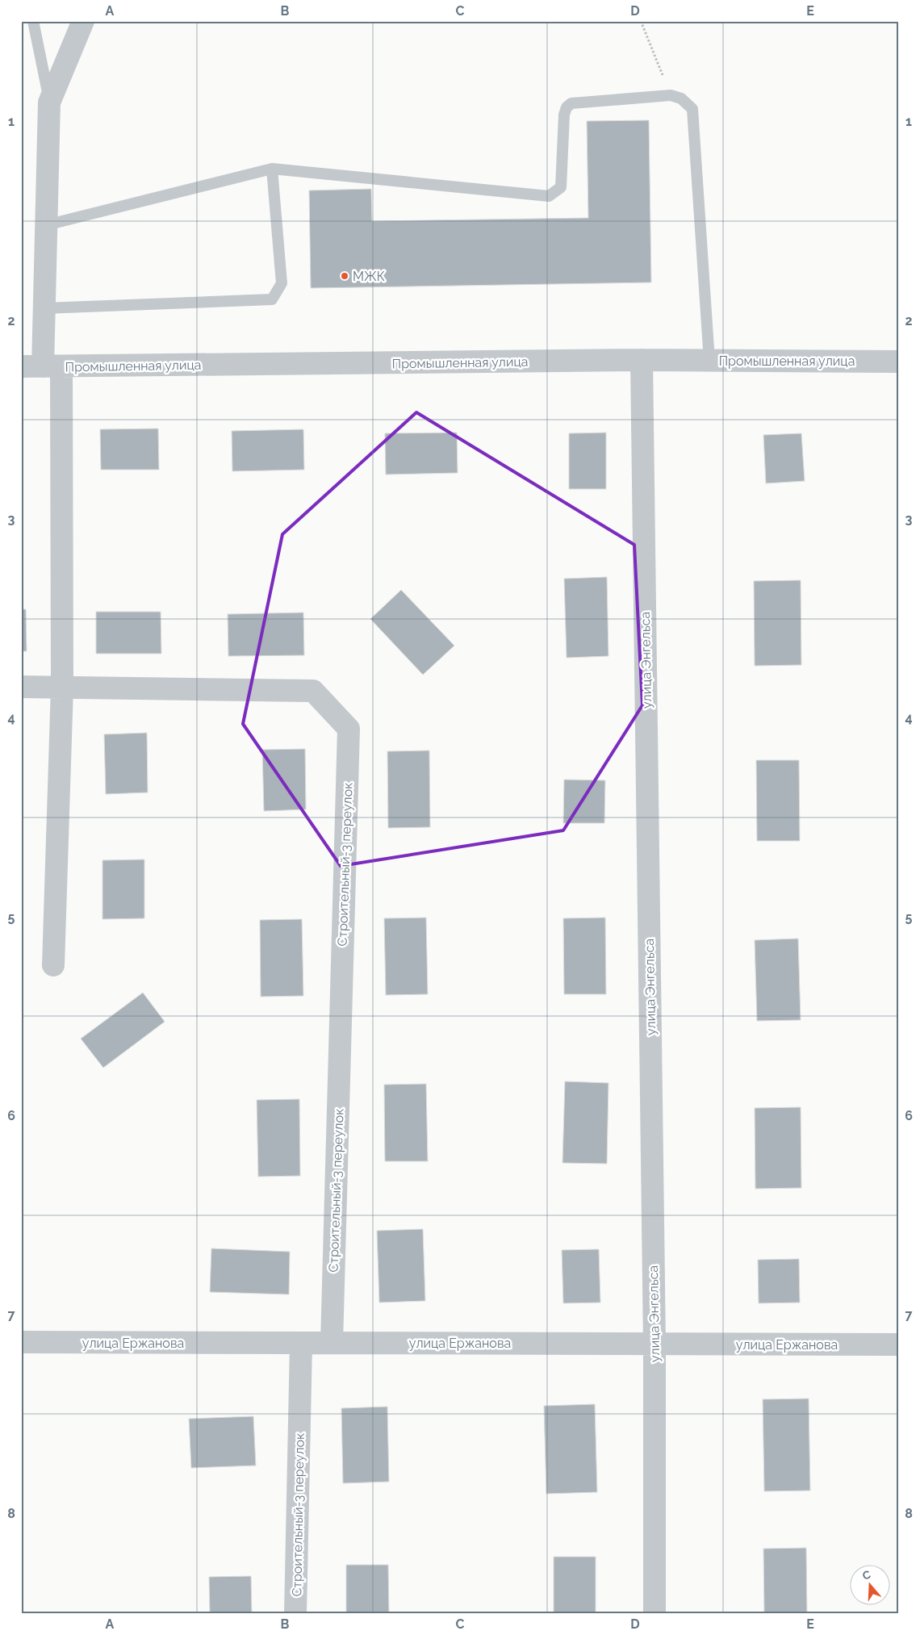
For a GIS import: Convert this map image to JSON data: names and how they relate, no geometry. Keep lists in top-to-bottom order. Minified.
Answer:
{"streets":{"street":["Промышленная улица","улица Энгельса","Строительный-3 переулок","улица Ержанова"]},"crossings":[["Промышленная улица","улица Энгельса"],["улица Энгельса","улица Ержанова"],["Строительный-3 переулок","улица Ержанова"]],"places":["МЖК"],"north":"top","grid":{"columns":["A","B","C","D","E"],"rows":["1","2","3","4","5","6","7","8"]}}
